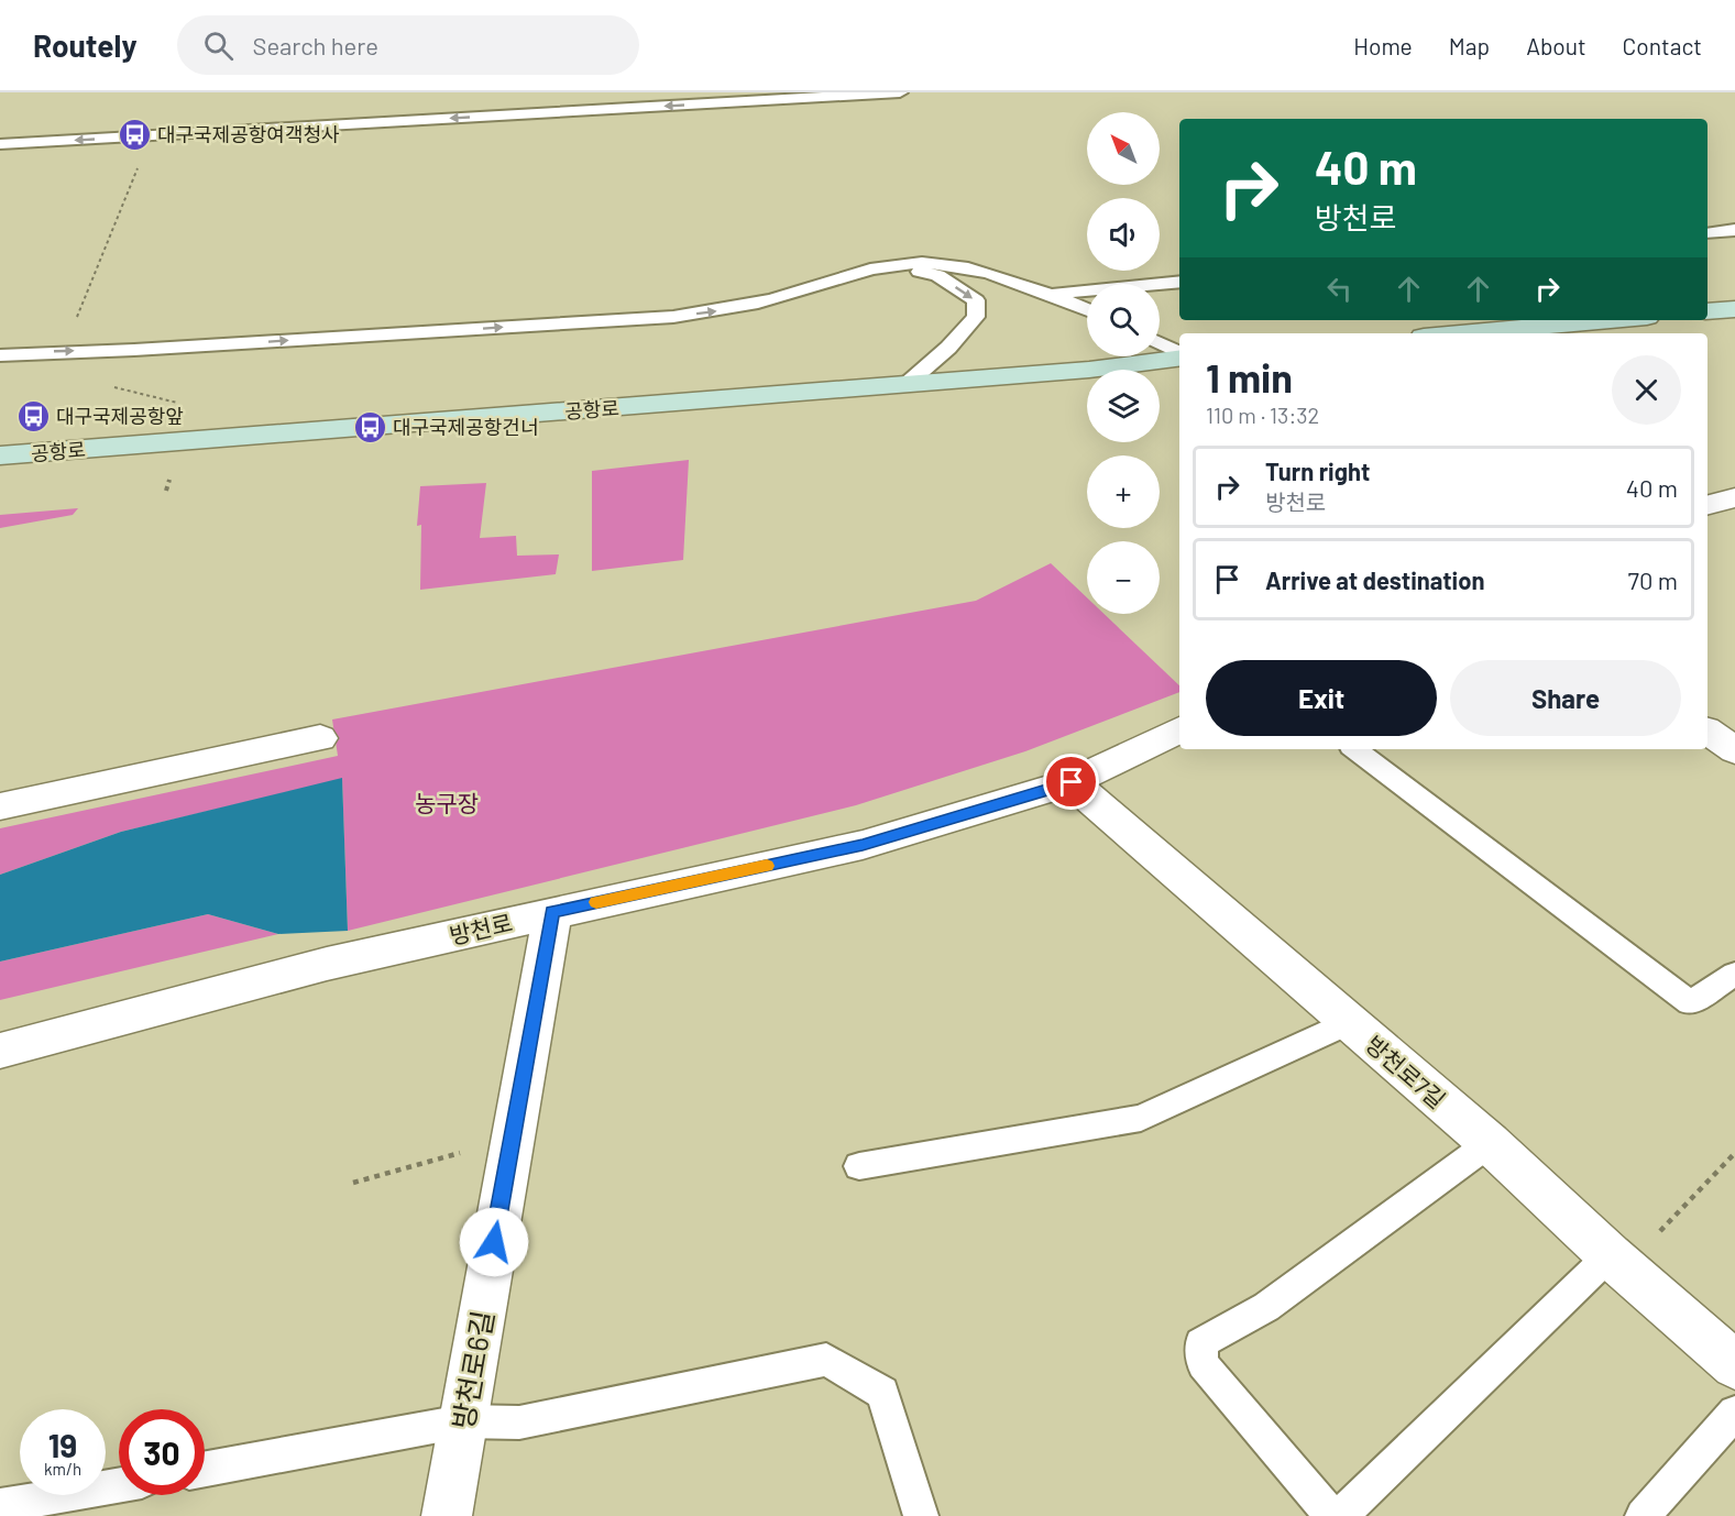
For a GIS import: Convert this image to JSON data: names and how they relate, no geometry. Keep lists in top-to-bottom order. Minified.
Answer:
{"streets":{"main road":["공항로"],"street":["방천로","방천로7길","방천로6길"]},"crossings":[["방천로","방천로7길"],["방천로","방천로6길"]],"parks":["농구장"],"places":{"bus stop":["대구국제공항여객청사","대구국제공항앞","대구국제공항건너"]},"north":"top left","page":{"header":"Routely","search":"Search here","nav":["Home","Map","About","Contact"],"map_buttons":["+","−"],"turn":["40 m","방천로"],"heading":["1 min","110 m · 13:32"],"list":[{"name":"Turn right","note":"방천로","value":"40 m"},{"name":"Arrive at destination","value":"70 m"}],"buttons":["Exit","Share"],"speed":"19 km/h","limit":"30"}}
